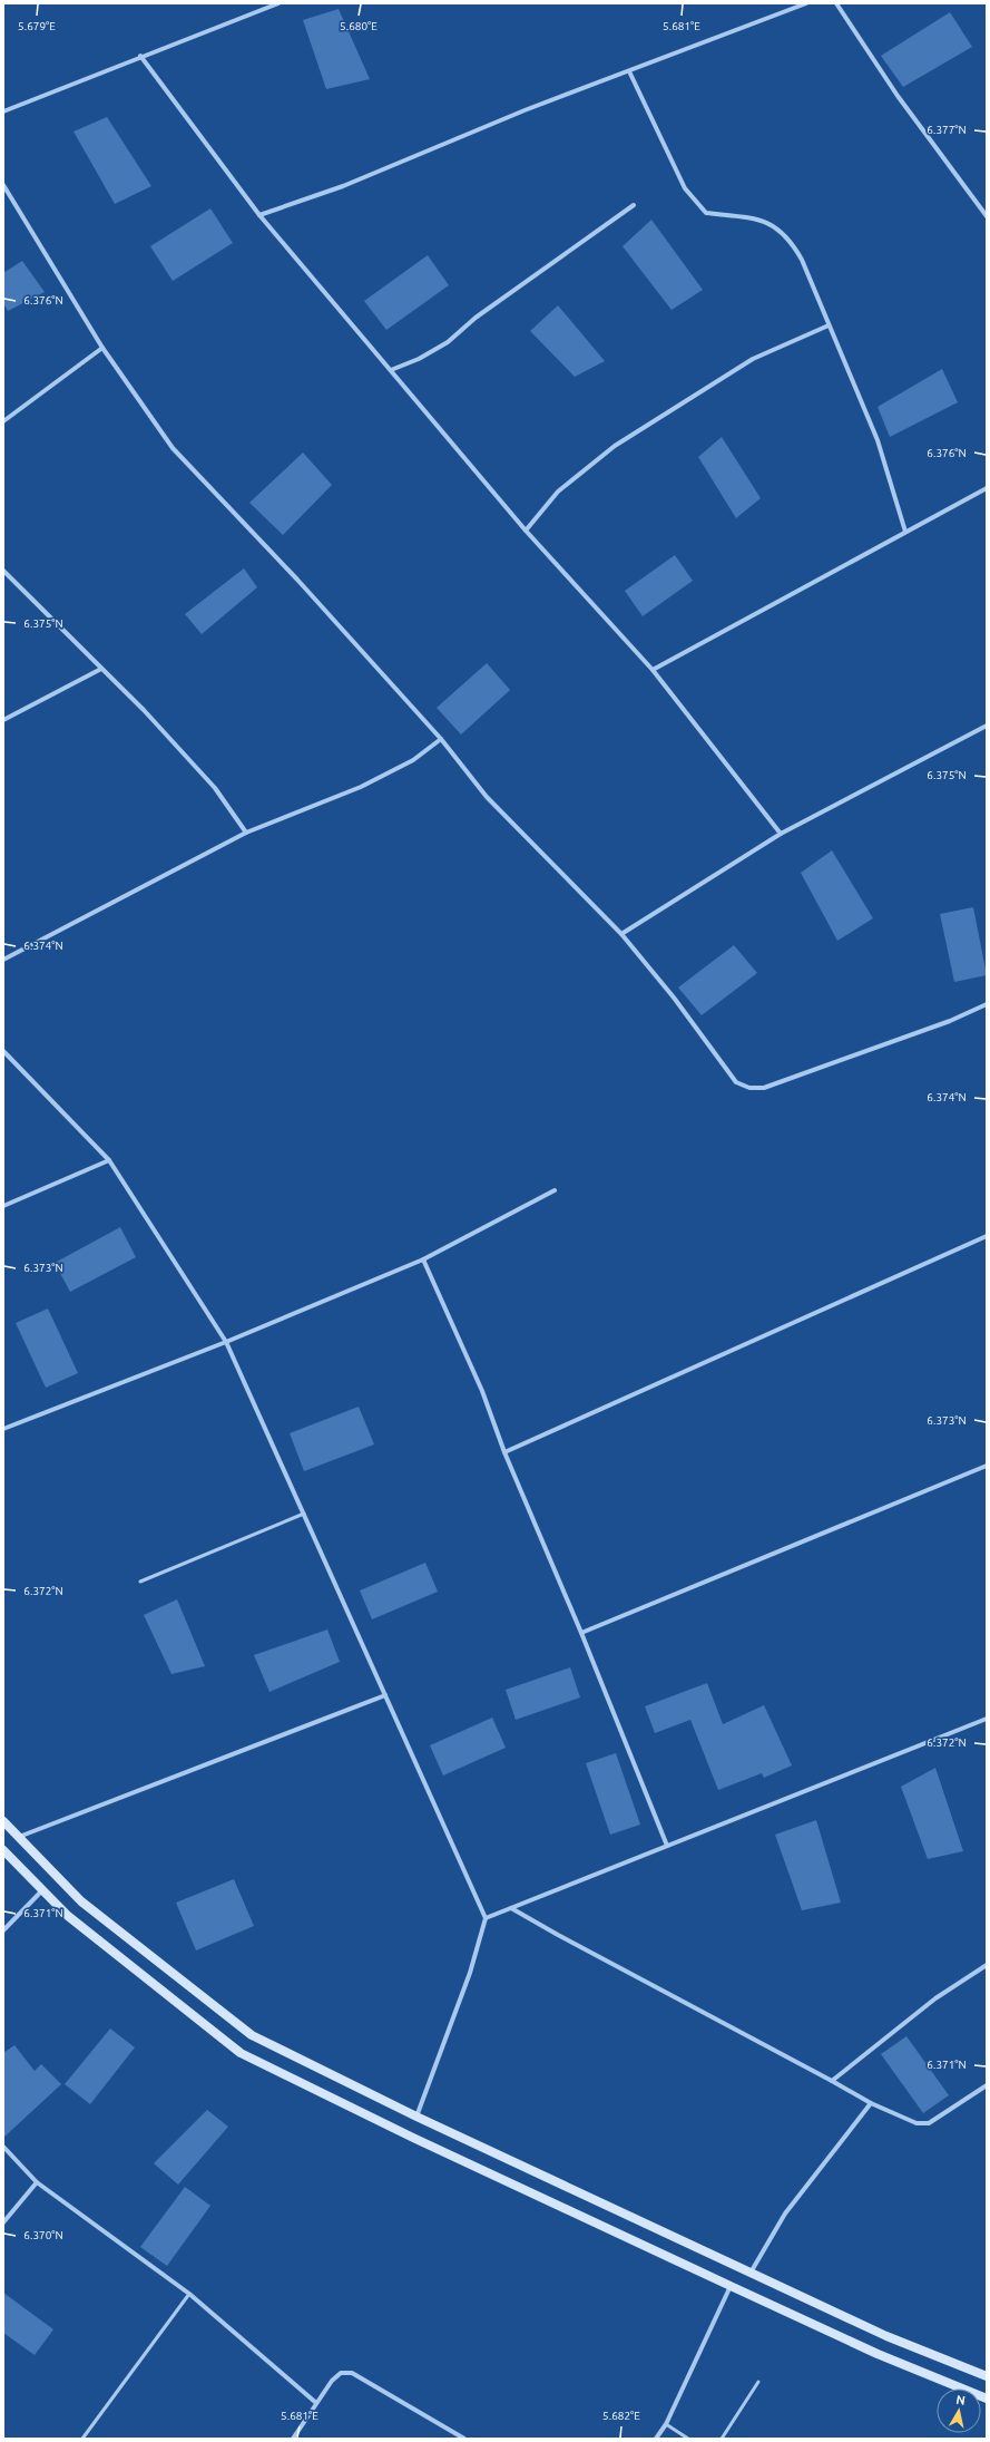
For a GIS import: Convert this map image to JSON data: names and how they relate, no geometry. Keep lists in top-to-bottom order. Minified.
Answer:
{"north":"top","coordinates":["5.680°E","5.679°E","5.681°E","6.377°N","6.376°N","6.375°N","6.374°N","6.373°N","6.372°N","6.371°N","6.370°N","5.682°E"]}
